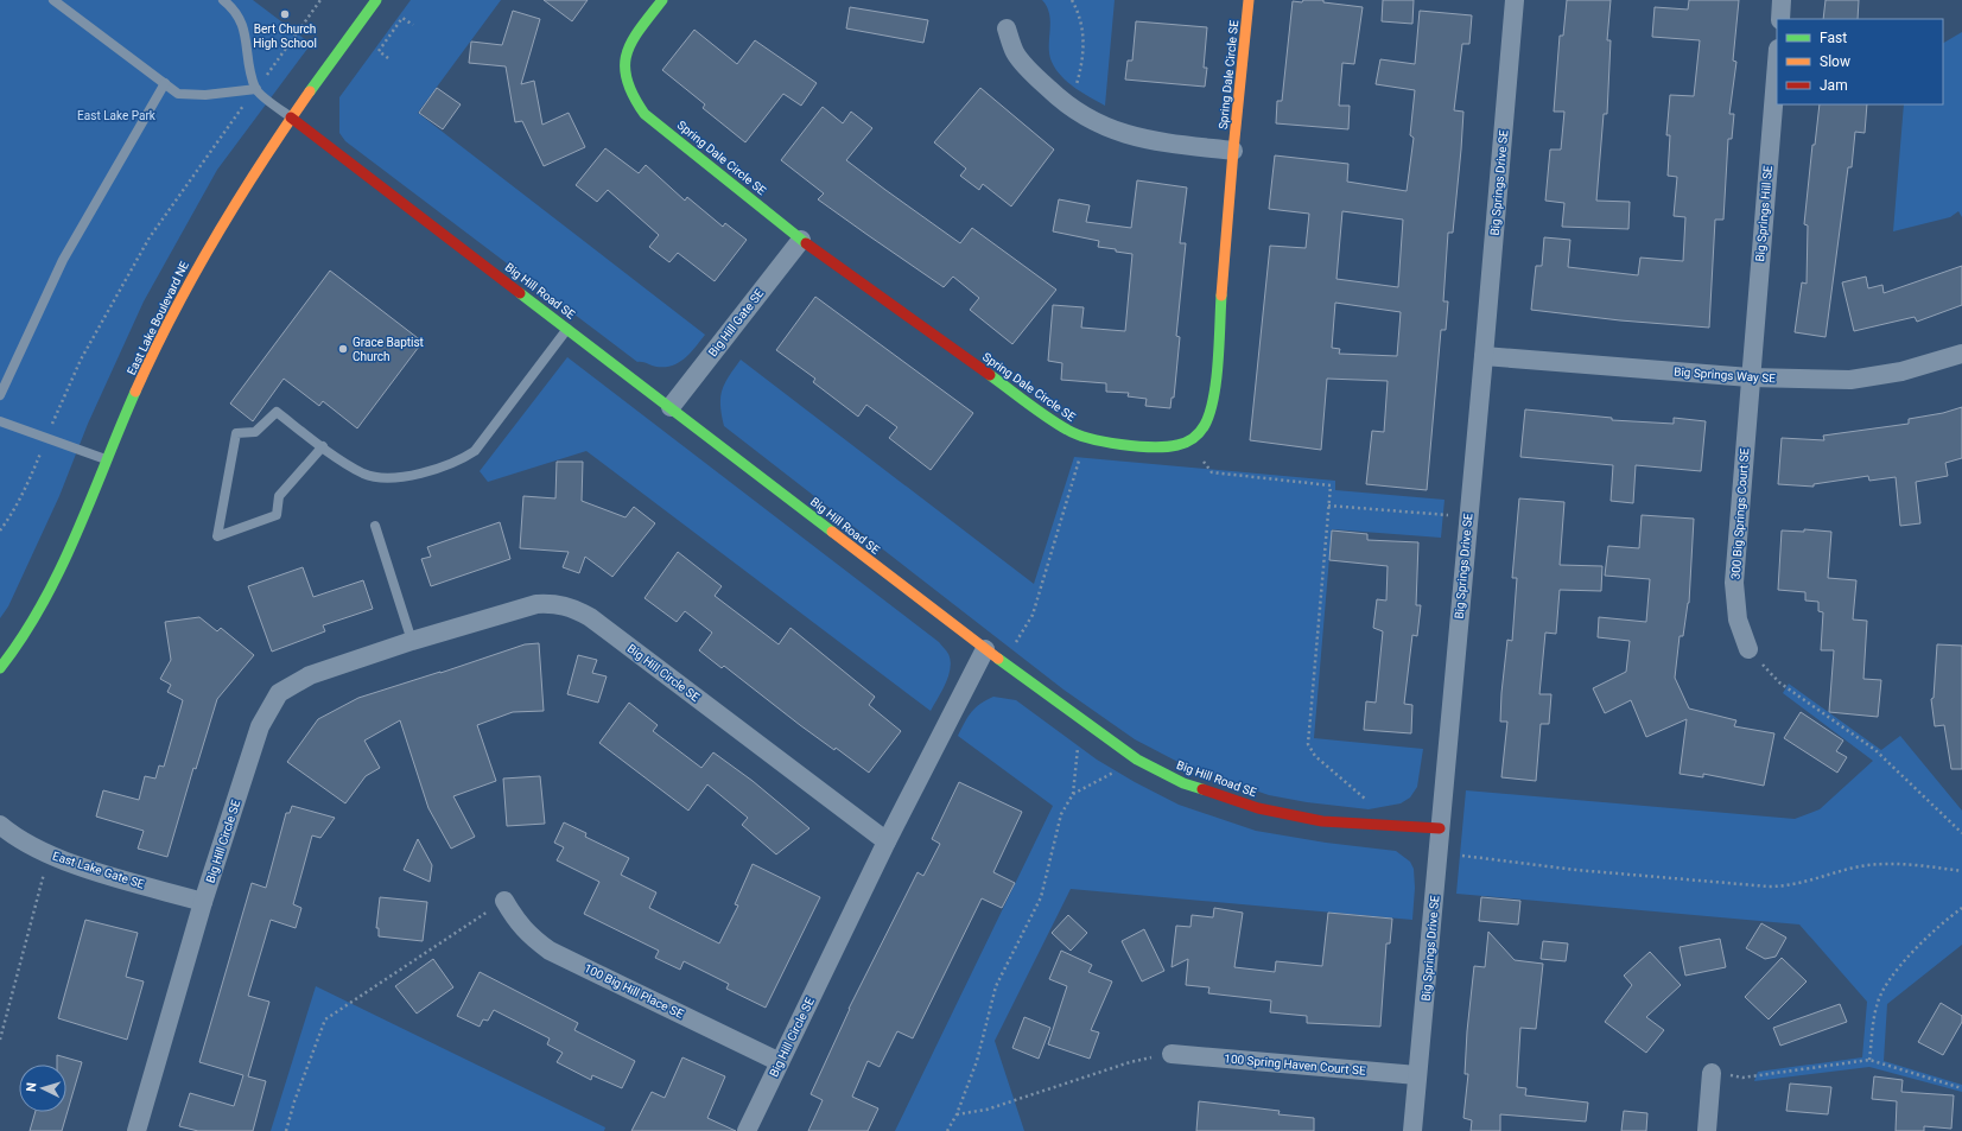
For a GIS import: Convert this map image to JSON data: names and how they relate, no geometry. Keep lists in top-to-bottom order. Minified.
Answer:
{"streets":{"street":["Spring Dale Circle SE","Big Springs Drive SE","Big Springs Hill SE","Big Hill Road SE","East Lake Boulevard NE","Big Hill Gate SE","Big Springs Way SE","300 Big Springs Court SE","Big Hill Circle SE","East Lake Gate SE","100 Big Hill Place SE","100 Spring Haven Court SE"]},"crossings":[["Spring Dale Circle SE","Big Hill Gate SE"],["Big Springs Drive SE","Big Hill Road SE"],["Big Springs Drive SE","Big Springs Way SE"],["Big Springs Drive SE","100 Spring Haven Court SE"],["Big Springs Hill SE","Big Springs Way SE"],["Big Springs Hill SE","300 Big Springs Court SE"],["Big Hill Road SE","East Lake Boulevard NE"],["Big Hill Road SE","Big Hill Gate SE"],["Big Hill Road SE","Big Hill Circle SE"],["Big Springs Way SE","300 Big Springs Court SE"],["Big Hill Circle SE","East Lake Gate SE"],["Big Hill Circle SE","100 Big Hill Place SE"]],"parks":["East Lake Park"],"places":["Bert Church High School","Grace Baptist Church"],"legend":["Fast","Slow","Jam"],"north":"left"}
